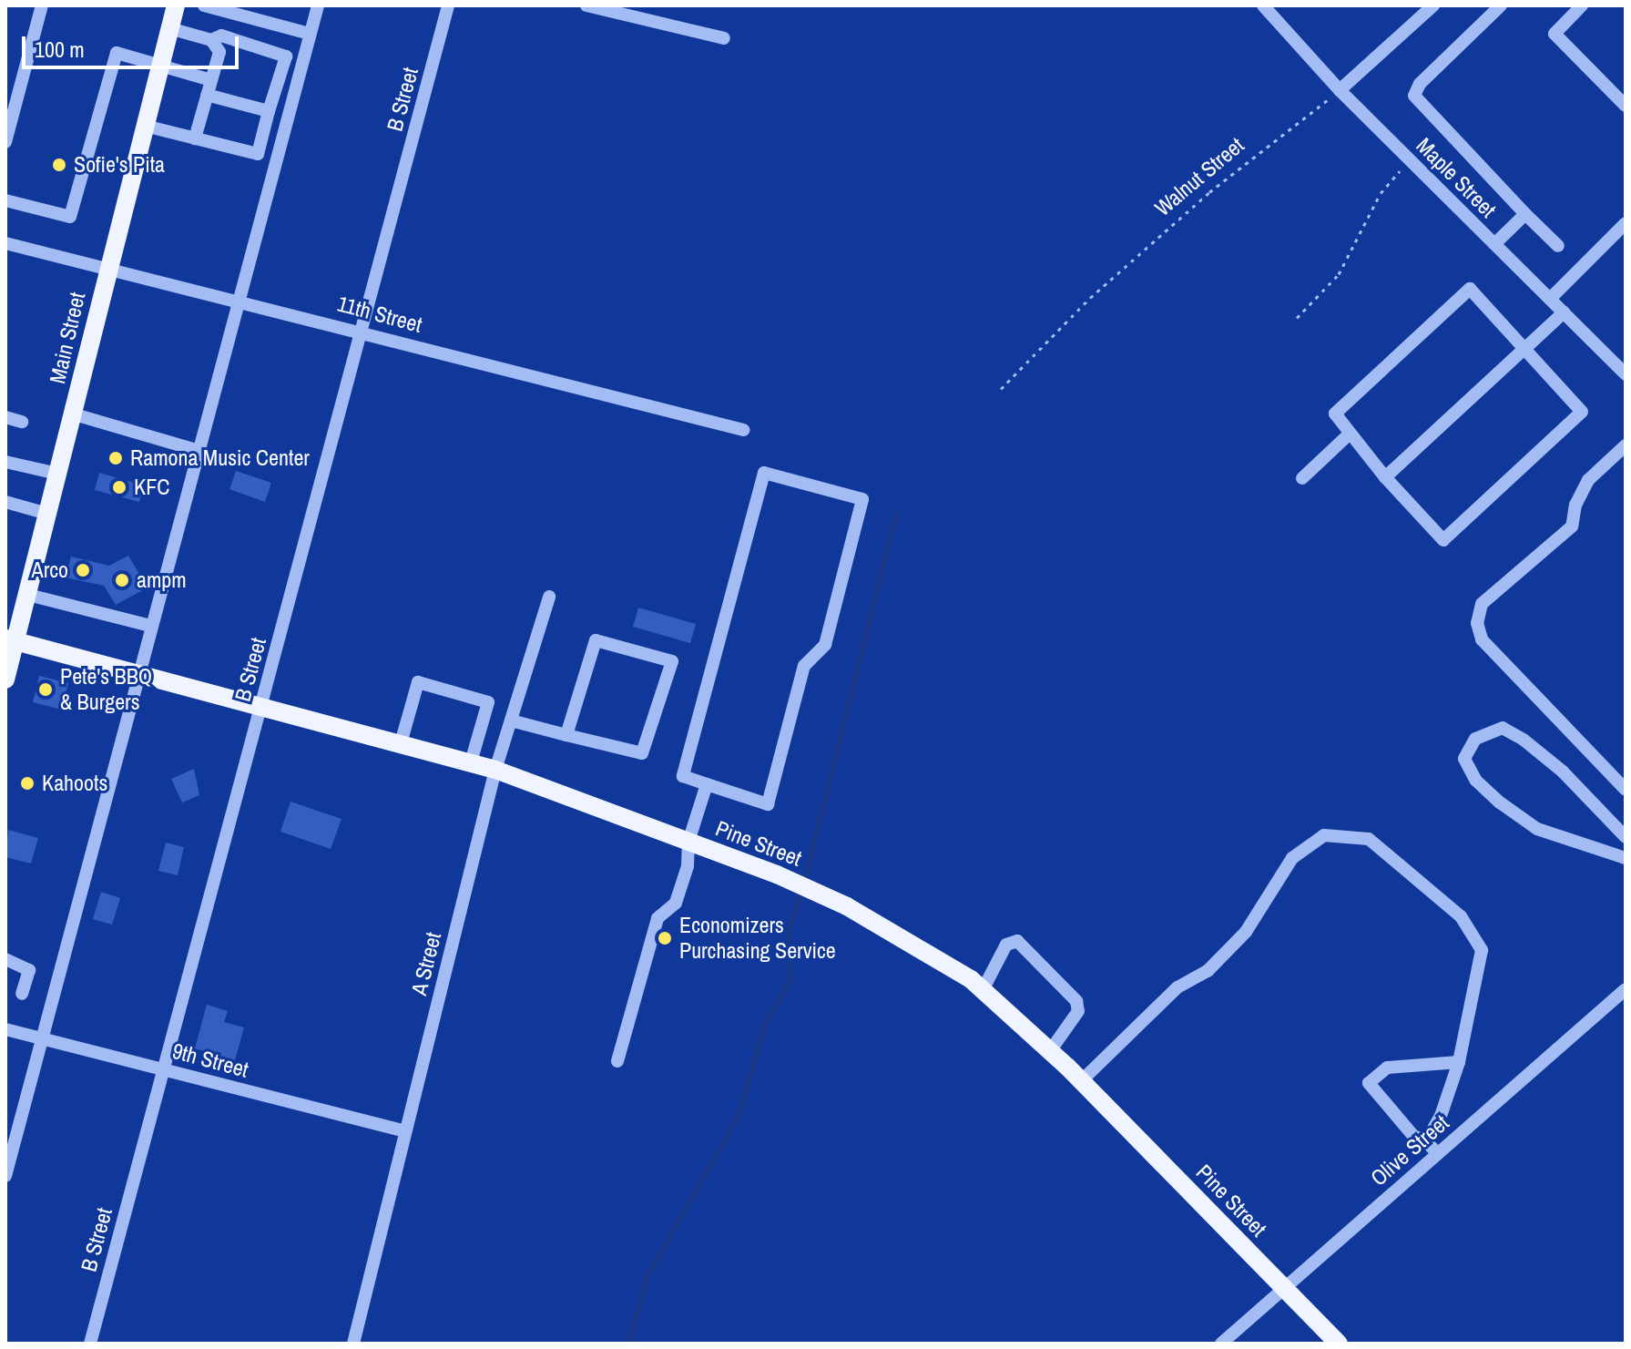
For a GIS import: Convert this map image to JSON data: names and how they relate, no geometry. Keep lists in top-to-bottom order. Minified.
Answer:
{"streets":{"main road":["Main Street","Pine Street"],"street":["B Street","Maple Street","11th Street","A Street","9th Street","Olive Street"],"path":["Walnut Street"]},"crossings":[["B Street","11th Street"],["B Street","Pine Street"],["B Street","9th Street"],["Walnut Street","Maple Street"],["11th Street","Main Street"],["Main Street","Pine Street"],["Pine Street","A Street"],["Pine Street","Olive Street"],["A Street","9th Street"]],"places":["Sofie's Pita","Ramona Music Center","KFC","Arco","ampm","Pete's BBQ & Burgers","Kahoots","Economizers Purchasing Service"],"scale_bar":"100 m"}
